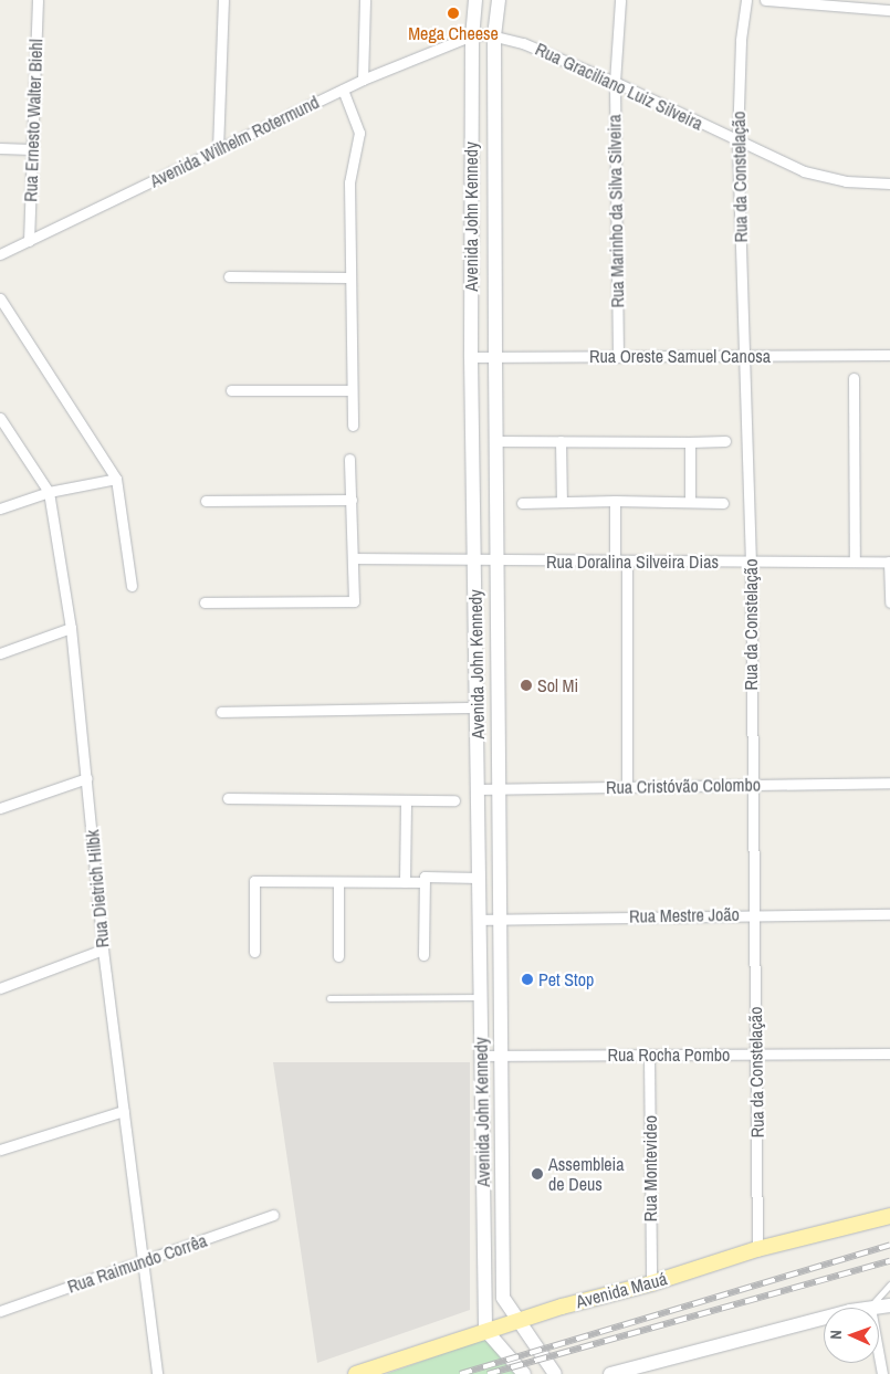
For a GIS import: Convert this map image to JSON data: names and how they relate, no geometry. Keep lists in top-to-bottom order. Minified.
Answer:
{"streets":{"main road":["Avenida John Kennedy","Avenida Mauá"],"street":["Rua Graciliano Luiz Silveira","Rua Ernesto Walter Biehl","Avenida Wilhelm Rotermund","Rua da Constelação","Rua Marinho da Silva Silveira","Rua Oreste Samuel Canosa","Rua Doralina Silveira Dias","Rua Cristóvão Colombo","Rua Dietrich Hilbk","Rua Mestre João","Rua Rocha Pombo","Rua Montevideo","Rua Raimundo Corrêa"]},"crossings":[["Rua Graciliano Luiz Silveira","Avenida Wilhelm Rotermund"],["Rua Graciliano Luiz Silveira","Rua da Constelação"],["Rua Graciliano Luiz Silveira","Rua Marinho da Silva Silveira"],["Rua Graciliano Luiz Silveira","Avenida John Kennedy"],["Rua Ernesto Walter Biehl","Avenida Wilhelm Rotermund"],["Avenida Wilhelm Rotermund","Avenida John Kennedy"],["Rua da Constelação","Rua Oreste Samuel Canosa"],["Rua da Constelação","Rua Doralina Silveira Dias"],["Rua da Constelação","Rua Cristóvão Colombo"],["Rua da Constelação","Rua Mestre João"],["Rua da Constelação","Rua Rocha Pombo"],["Rua da Constelação","Avenida Mauá"],["Rua Marinho da Silva Silveira","Rua Oreste Samuel Canosa"],["Avenida John Kennedy","Rua Oreste Samuel Canosa"],["Avenida John Kennedy","Rua Doralina Silveira Dias"],["Avenida John Kennedy","Rua Cristóvão Colombo"],["Avenida John Kennedy","Rua Mestre João"],["Avenida John Kennedy","Rua Rocha Pombo"],["Avenida John Kennedy","Avenida Mauá"],["Rua Dietrich Hilbk","Rua Raimundo Corrêa"],["Rua Rocha Pombo","Rua Montevideo"],["Rua Montevideo","Avenida Mauá"]],"places":["Mega Cheese","Sol Mi","Pet Stop","Assembleia de Deus"],"north":"left"}
